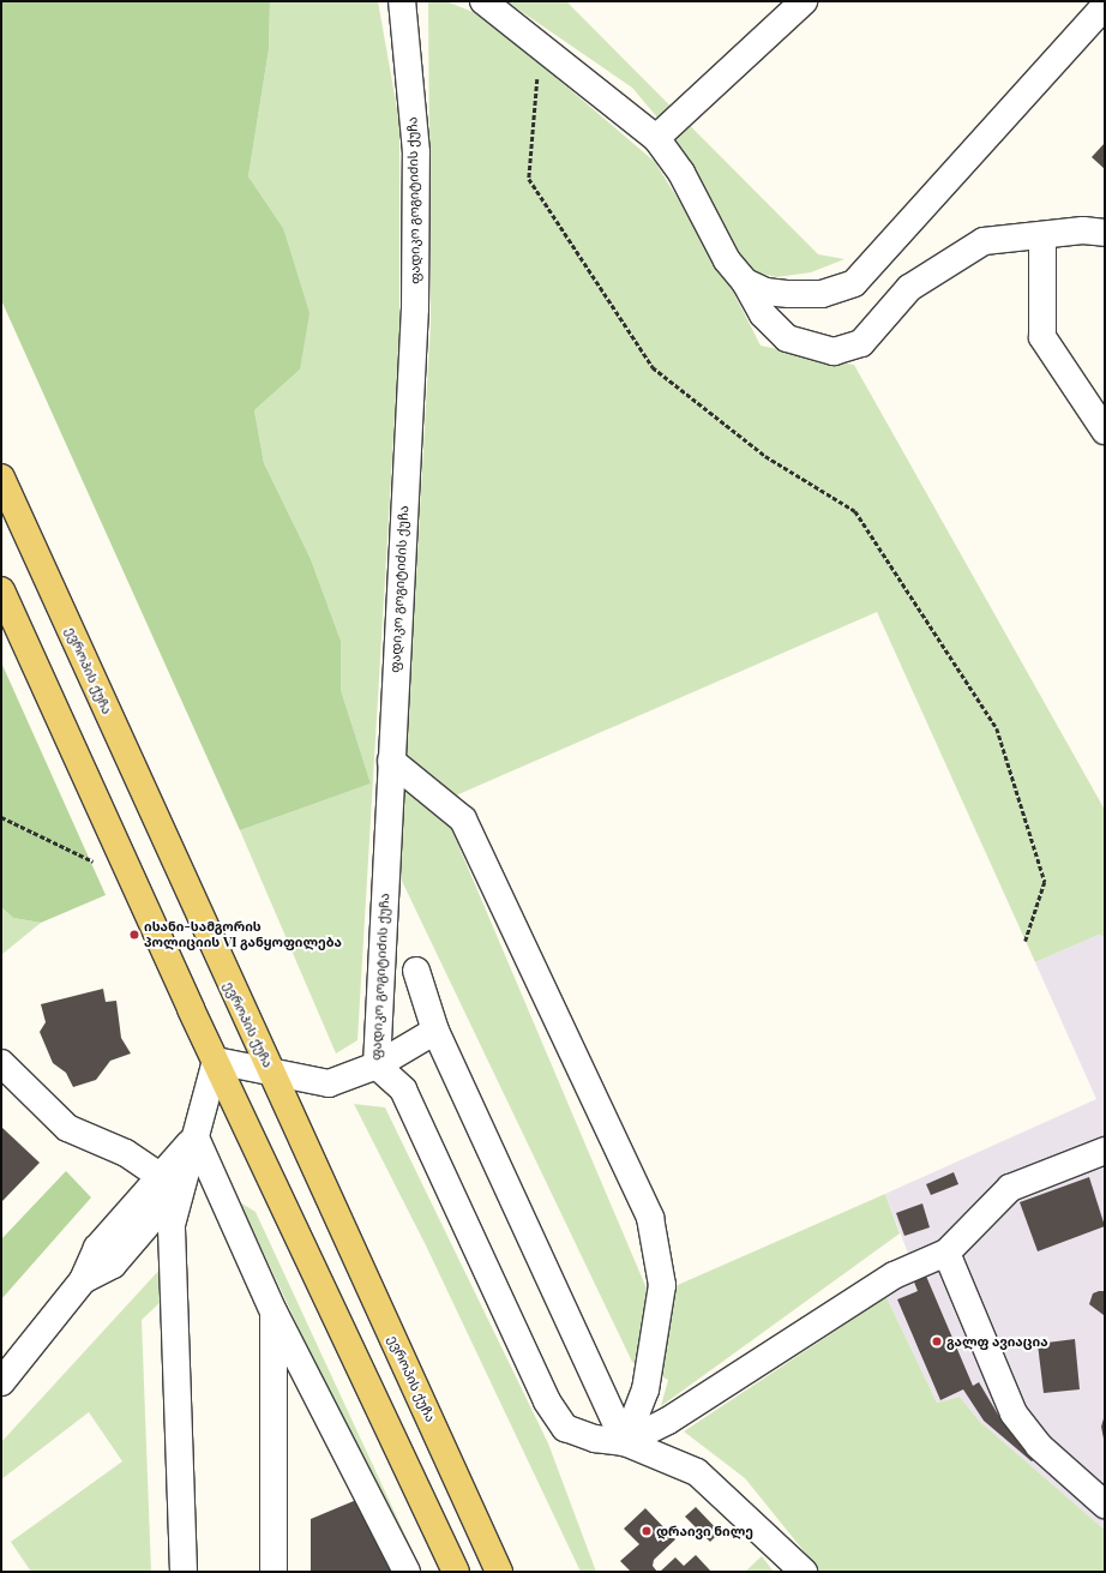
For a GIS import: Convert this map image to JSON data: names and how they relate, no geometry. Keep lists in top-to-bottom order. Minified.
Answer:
{"streets":{"main road":["ევროპის ქუჩა"],"street":["ფადიკო გოგიტიძის ქუჩა"]},"crossings":[["ფადიკო გოგიტიძის ქუჩა","ევროპის ქუჩა"]],"places":["ისანი-სამგორის პოლიციის VI განყოფილება","გალფ ავიაცია","დრაივი ნილე"]}
